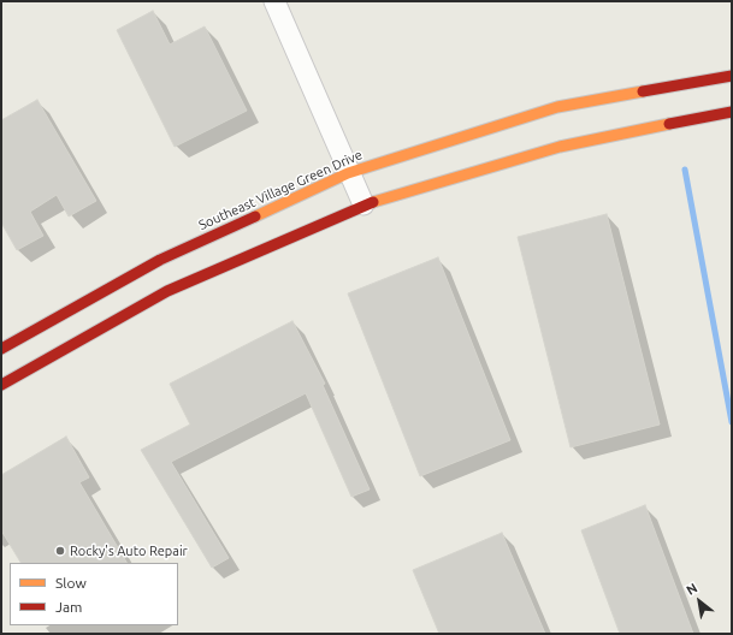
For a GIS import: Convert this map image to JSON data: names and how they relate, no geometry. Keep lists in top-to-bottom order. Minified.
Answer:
{"streets":{"street":["Southeast Village Green Drive"]},"places":["Rocky's Auto Repair"],"legend":["Slow","Jam"],"north":"top left"}
